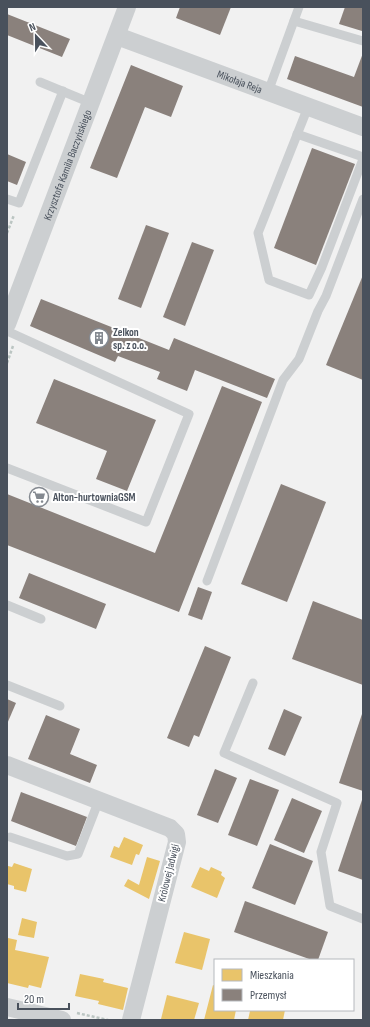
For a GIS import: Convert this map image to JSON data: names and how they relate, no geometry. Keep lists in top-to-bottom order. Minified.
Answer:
{"streets":{"street":["Mikołaja Reja","Krzysztofa Kamila Baczyńskiego","Królowej Jadwigi"]},"crossings":[["Mikołaja Reja","Krzysztofa Kamila Baczyńskiego"]],"places":{"building":["Zelkon sp. z o.o."],"supermarket":["Alton-hurtowniaGSM"]},"legend":["Mieszkania","Przemysł"],"scale_bar":"20 m","north":"top"}
